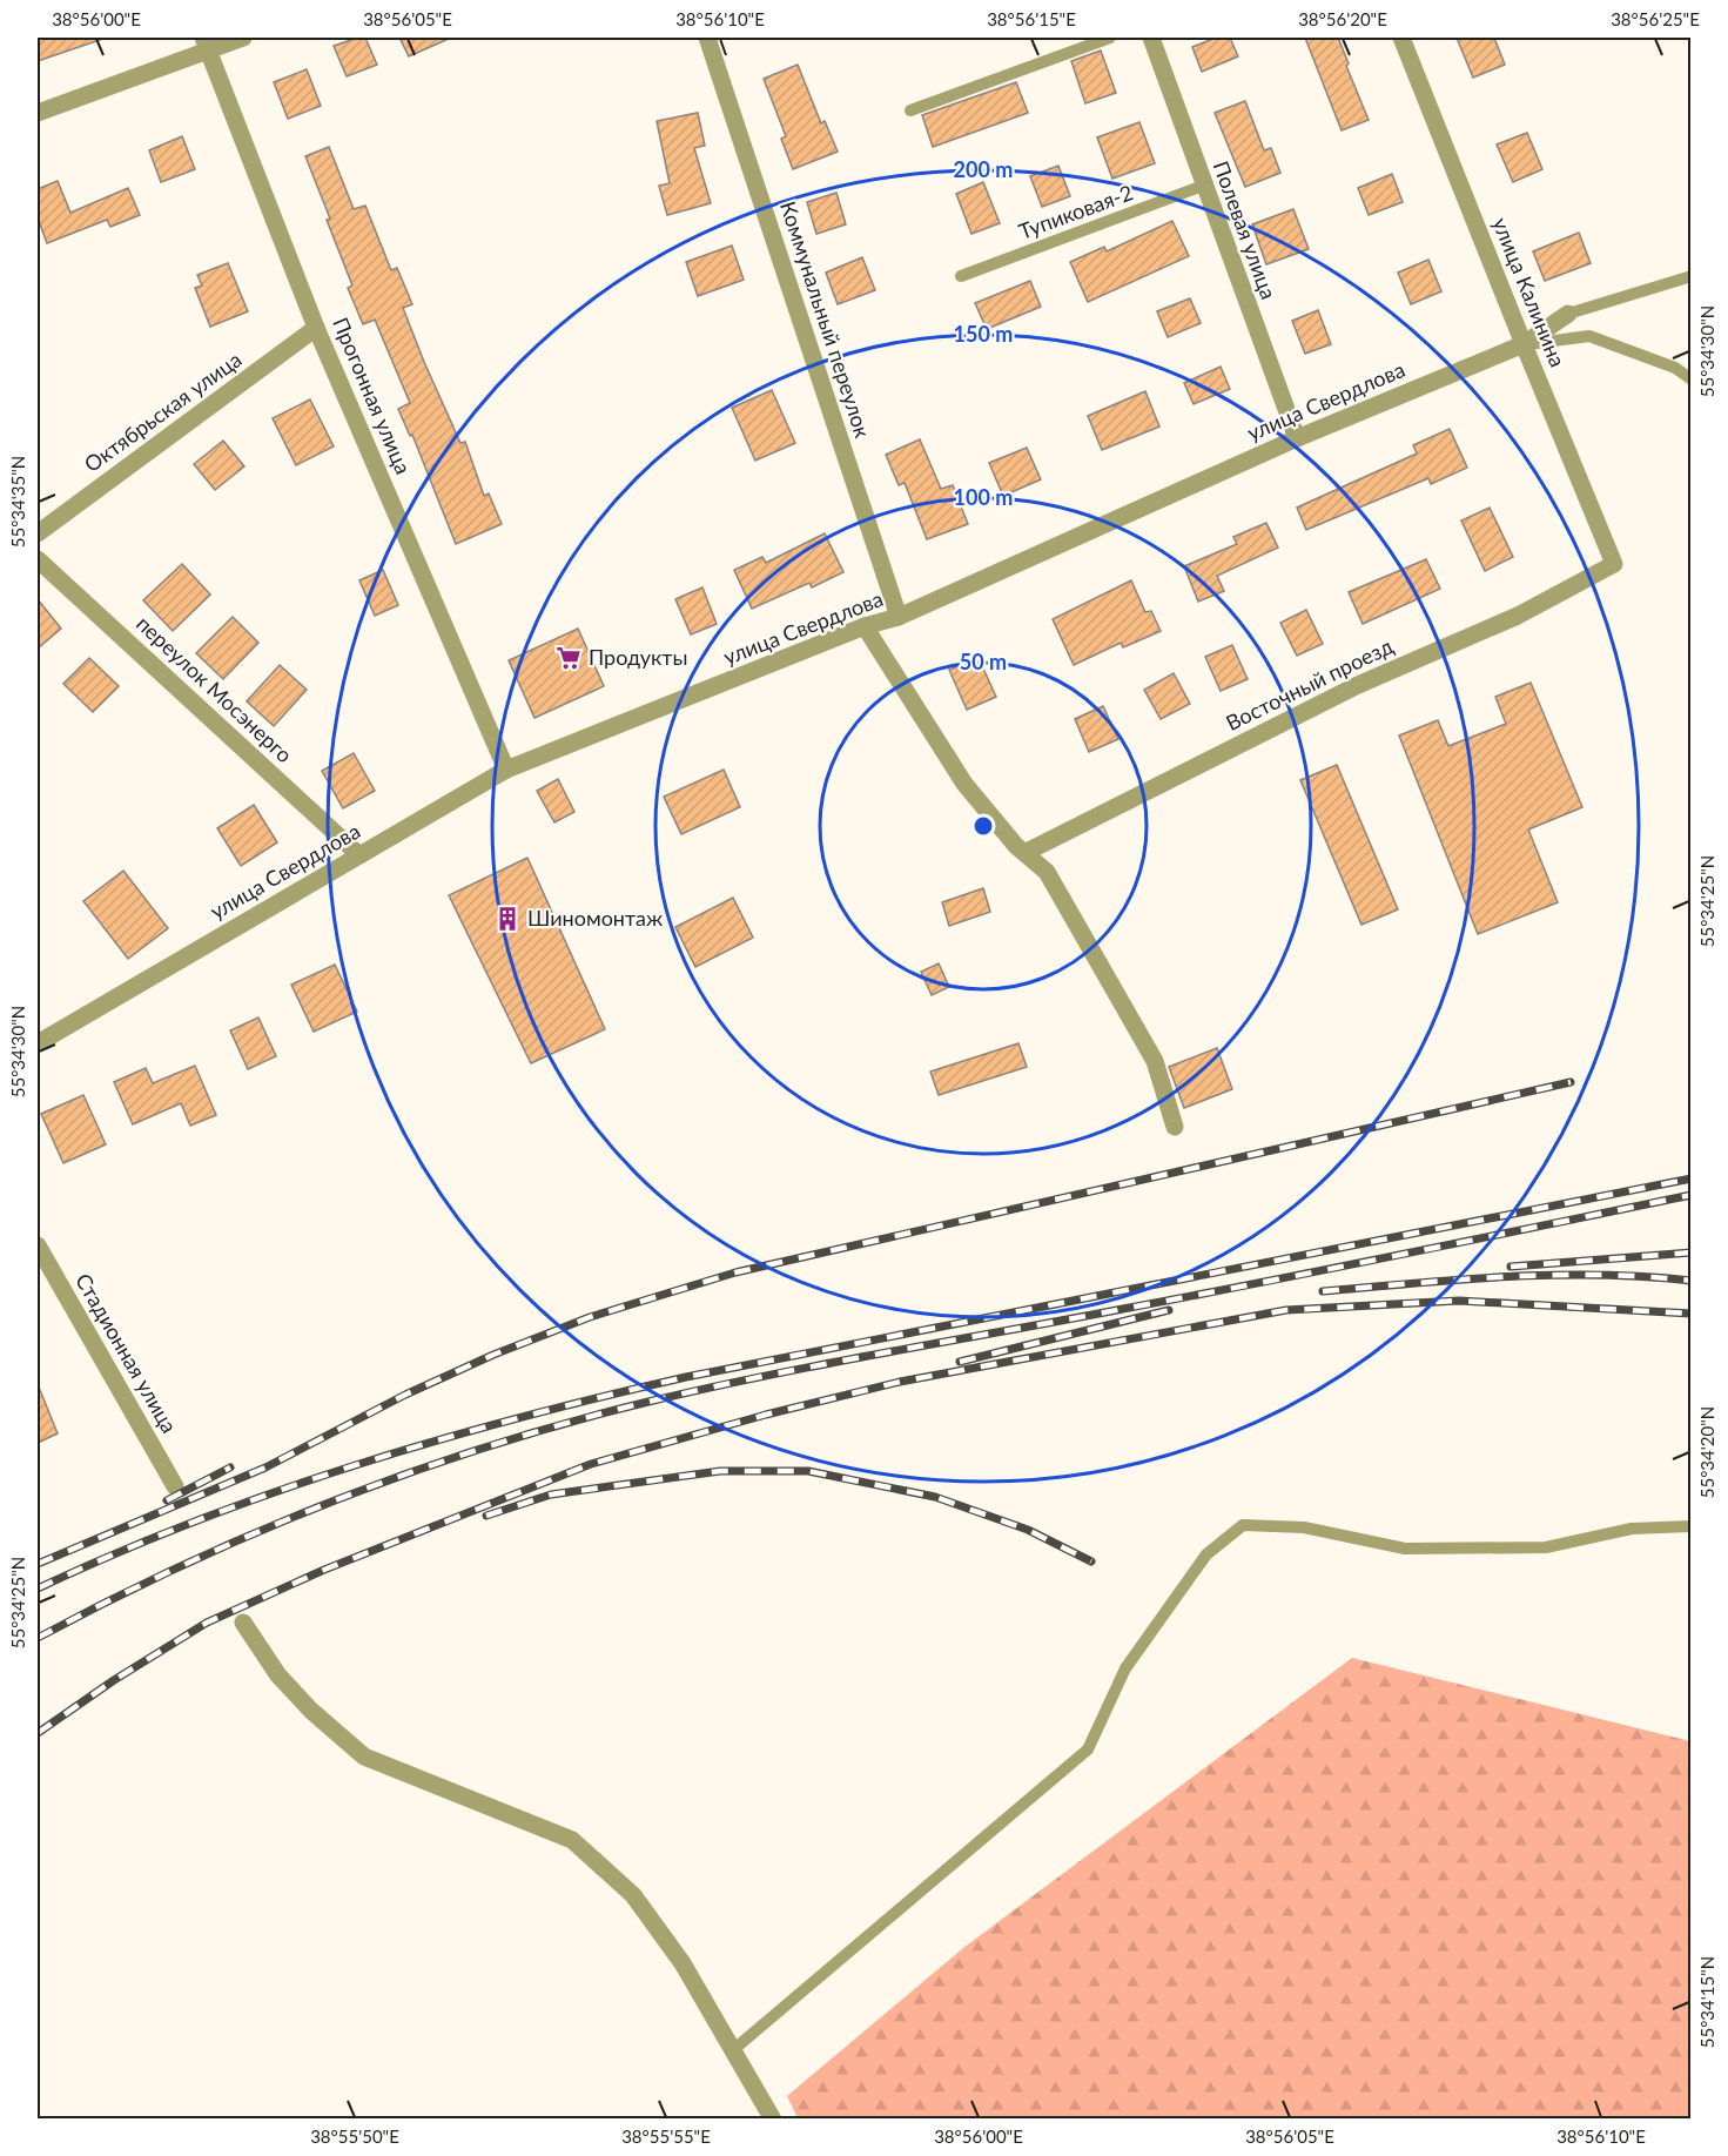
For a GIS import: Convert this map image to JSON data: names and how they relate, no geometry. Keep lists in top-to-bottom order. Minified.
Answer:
{"streets":{"street":["Полевая улица","улица Калинина","Коммунальный переулок","Прогонная улица","улица Свердлова","Октябрьская улица","Восточный проезд","переулок Мосэнерго","Стадионная улица"],"lane":["Тупиковая-2"]},"crossings":[["Тупиковая-2","Полевая улица"],["Полевая улица","улица Свердлова"],["улица Калинина","улица Свердлова"],["улица Калинина","Восточный проезд"],["Коммунальный переулок","улица Свердлова"],["Прогонная улица","улица Свердлова"],["Прогонная улица","Октябрьская улица"],["улица Свердлова","переулок Мосэнерго"]],"places":{"supermarket":["Продукты"],"building":["Шиномонтаж"]},"coordinates":["38°56'00\"E","38°56'05\"E","38°56'10\"E","38°56'15\"E","38°56'20\"E","38°56'25\"E","55°34'30\"N","55°34'35\"N","55°34'25\"N","55°34'20\"N","55°34'15\"N","38°55'50\"E","38°55'55\"E"],"rings":["200 m","150 m","100 m","50 m"]}
